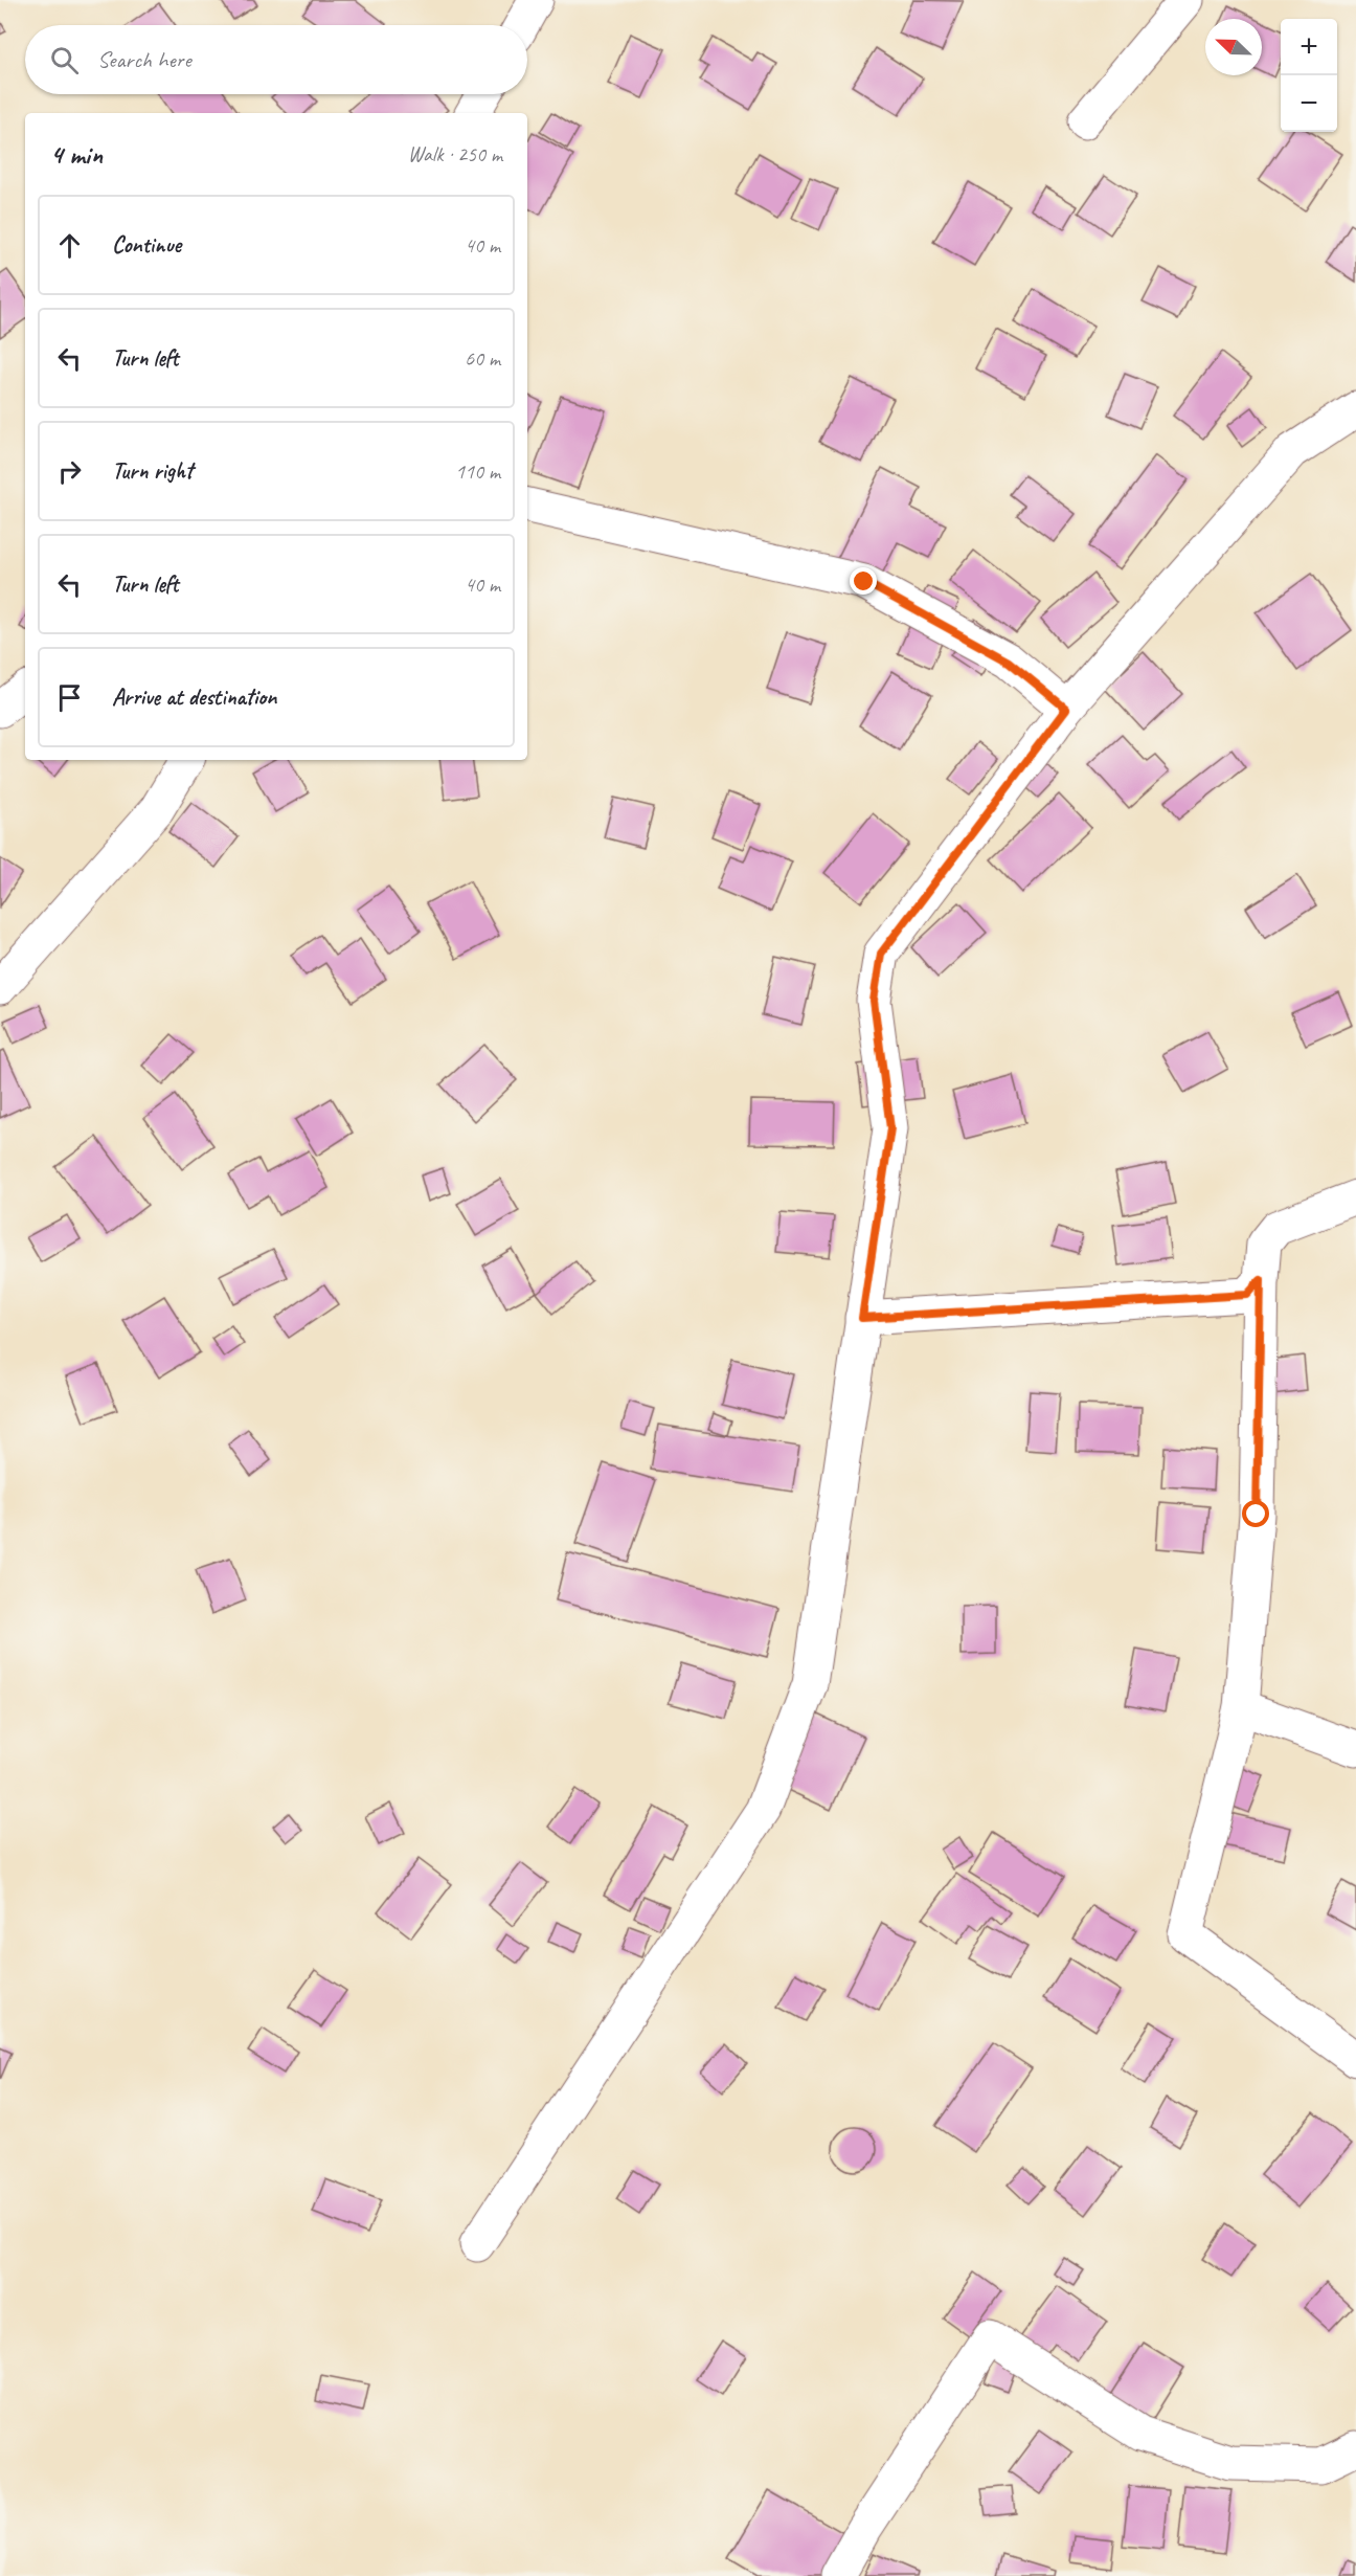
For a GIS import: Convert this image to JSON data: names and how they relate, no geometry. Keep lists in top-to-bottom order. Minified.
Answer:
{"north":"top left","page":{"map_buttons":["+","−"],"search":"Search here","heading":["4 min","Walk · 250 m"],"list":[["Continue","40 m"],["Turn left","60 m"],["Turn right","110 m"],["Turn left","40 m"],"Arrive at destination"]}}
